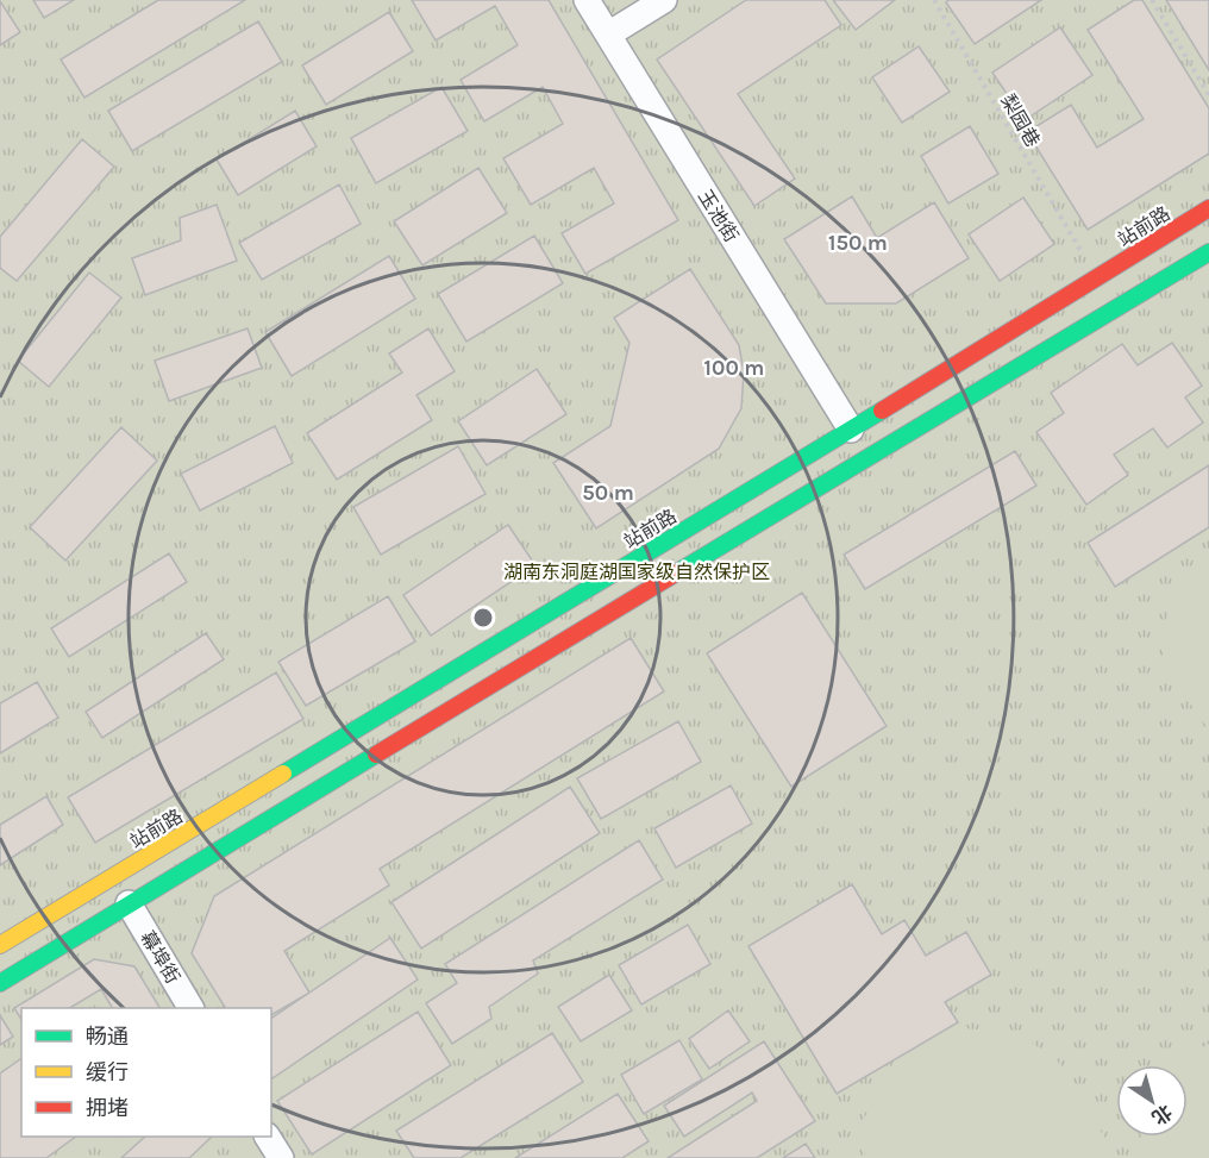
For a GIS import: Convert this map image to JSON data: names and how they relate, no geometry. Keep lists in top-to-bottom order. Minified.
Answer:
{"streets":{"main road":["站前路"],"street":["玉池街","幕埠街"],"path":["梨园巷"]},"crossings":[["玉池街","站前路"]],"parks":["湖南东洞庭湖国家级自然保护区"],"legend":["畅通","缓行","拥堵"],"north":"bottom right","rings":["150 m","100 m","50 m"]}
